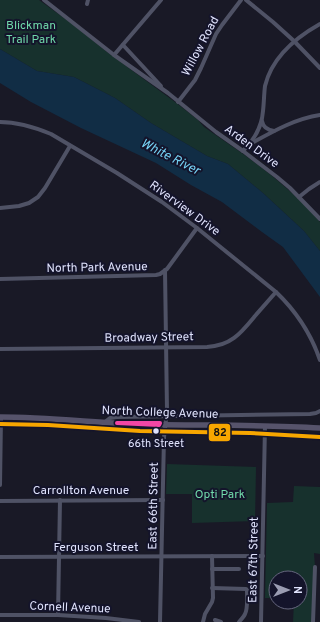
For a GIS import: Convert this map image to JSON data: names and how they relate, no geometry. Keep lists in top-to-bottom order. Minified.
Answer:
{"streets":{"main road":["North College Avenue"],"street":["Willow Road","Arden Drive","Riverview Drive","North Park Avenue","Broadway Street","Carrollton Avenue","East 66th Street","Ferguson Street","East 67th Street","Cornell Avenue"]},"crossings":[["Willow Road","Arden Drive"],["Riverview Drive","North Park Avenue"],["Riverview Drive","Broadway Street"],["North Park Avenue","East 66th Street"],["Broadway Street","East 66th Street"],["North College Avenue","East 66th Street"],["North College Avenue","East 67th Street"],["Carrollton Avenue","East 66th Street"],["East 66th Street","Ferguson Street"],["Ferguson Street","East 67th Street"]],"water":["White River"],"parks":["Blickman Trail Park","Opti Park"],"places":["66th Street"],"lines":["transit line 82"],"north":"right"}
